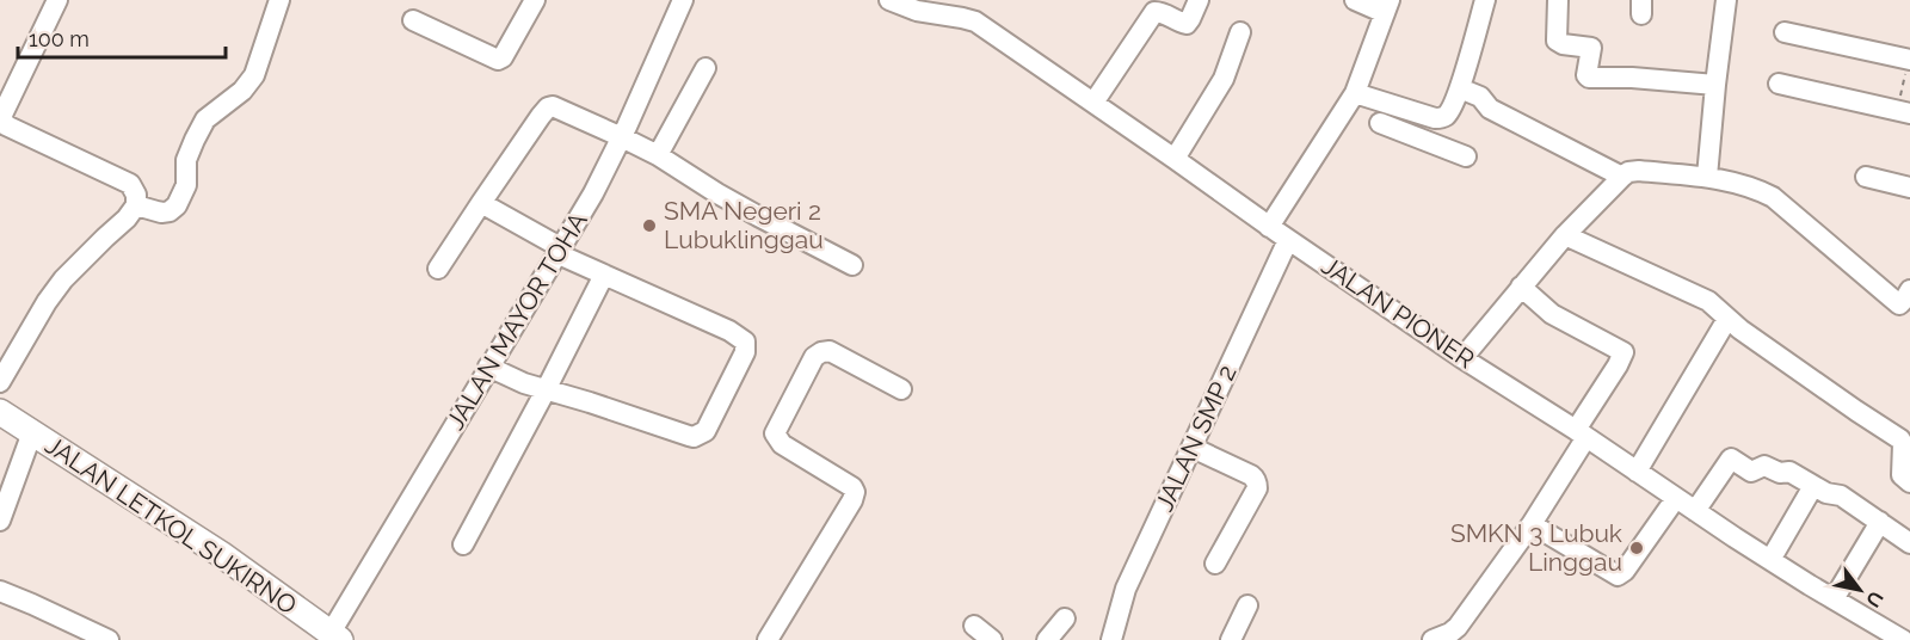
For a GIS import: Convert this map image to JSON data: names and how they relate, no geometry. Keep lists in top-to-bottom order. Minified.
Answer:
{"streets":{"main road":["JALAN LETKOL SUKIRNO"],"street":["JALAN PIONER","JALAN MAYOR TOHA","JALAN SMP 2"]},"crossings":[["JALAN PIONER","JALAN SMP 2"],["JALAN MAYOR TOHA","JALAN LETKOL SUKIRNO"]],"places":["SMA Negeri 2 Lubuklinggau","SMKN 3 Lubuk Linggau"],"scale_bar":"100 m","north":"bottom right"}
